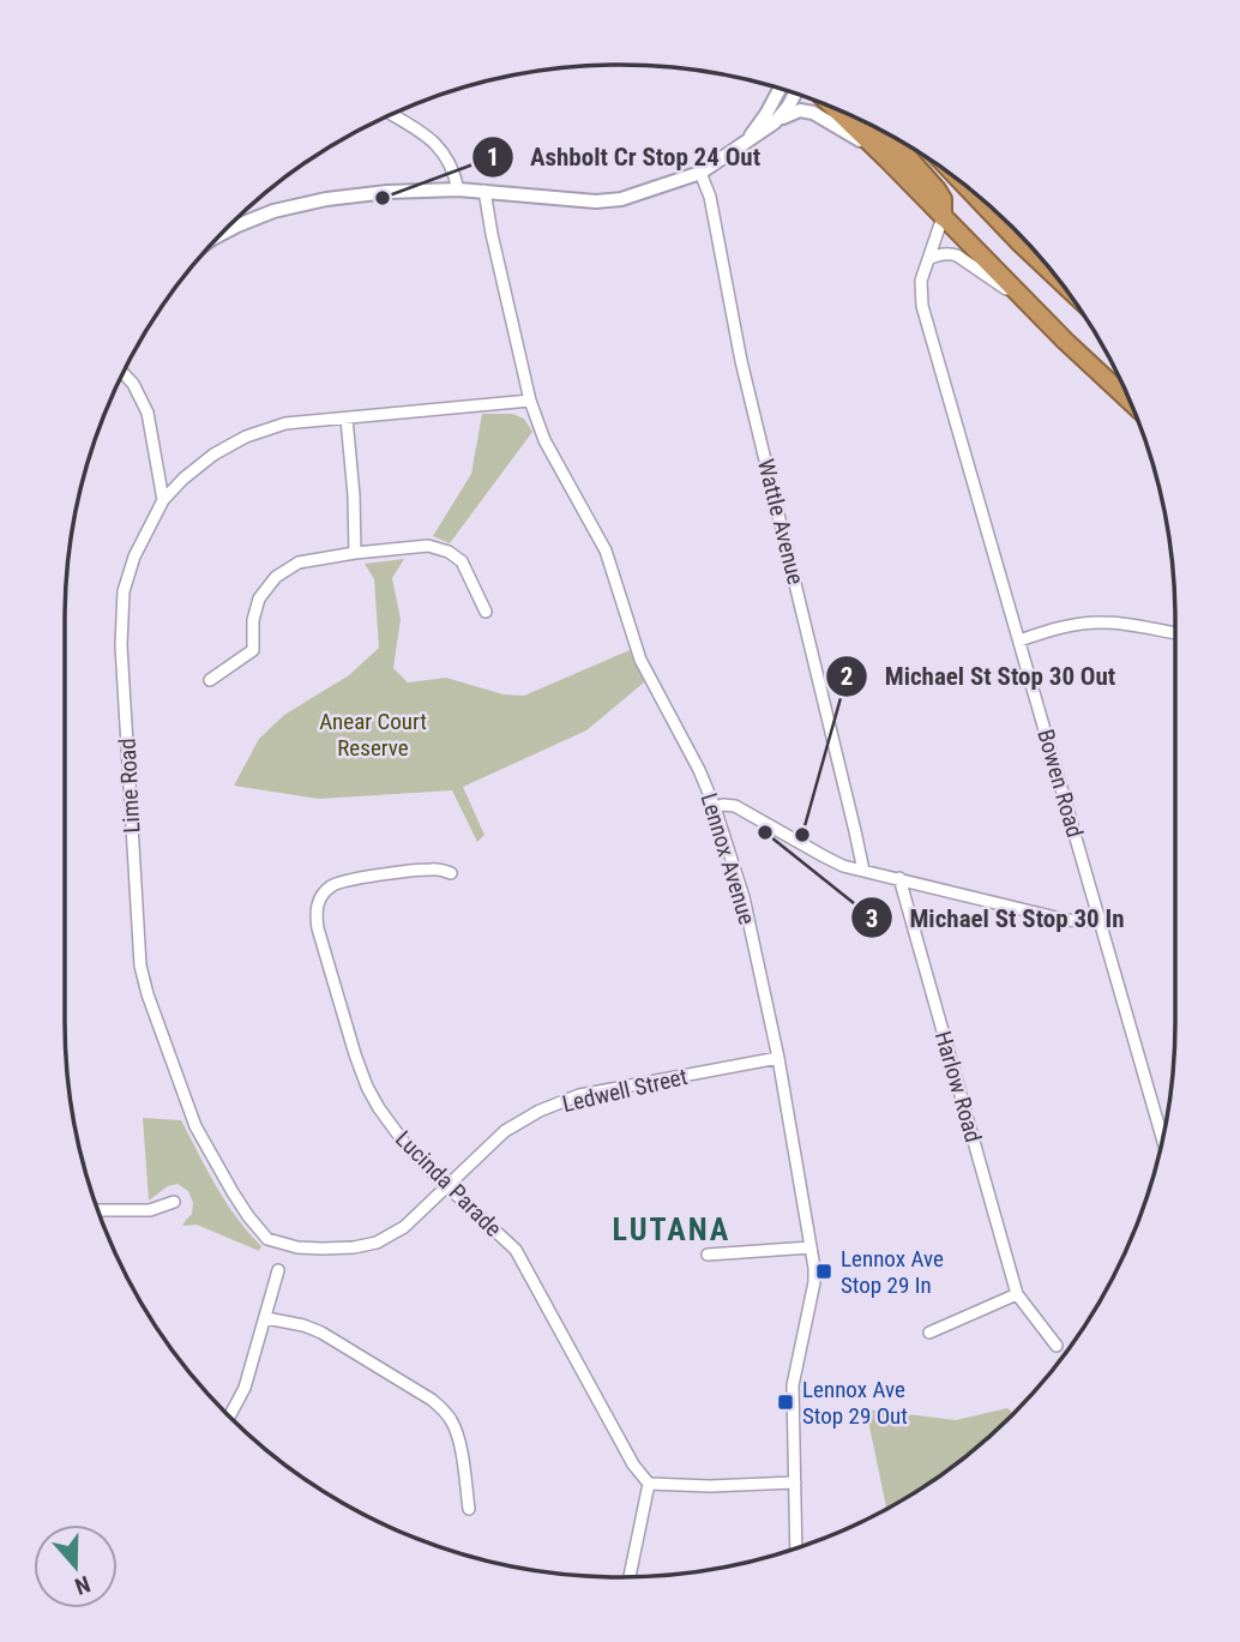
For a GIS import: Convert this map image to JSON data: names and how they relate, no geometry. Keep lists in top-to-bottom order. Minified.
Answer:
{"streets":{"street":["Wattle Avenue","Bowen Road","Lime Road","Lennox Avenue","Harlow Road","Ledwell Street","Lucinda Parade"]},"crossings":[["Lime Road","Lennox Avenue"],["Lime Road","Ledwell Street"],["Lime Road","Lucinda Parade"],["Lennox Avenue","Ledwell Street"],["Ledwell Street","Lucinda Parade"]],"districts":["LUTANA"],"parks":["Anear Court Reserve"],"places":{"other":["Ashbolt Cr Stop 24 Out","Michael St Stop 30 In","Michael St Stop 30 Out"],"transit":["Lennox Ave Stop 29 In","Lennox Ave Stop 29 Out"]},"north":"bottom"}
